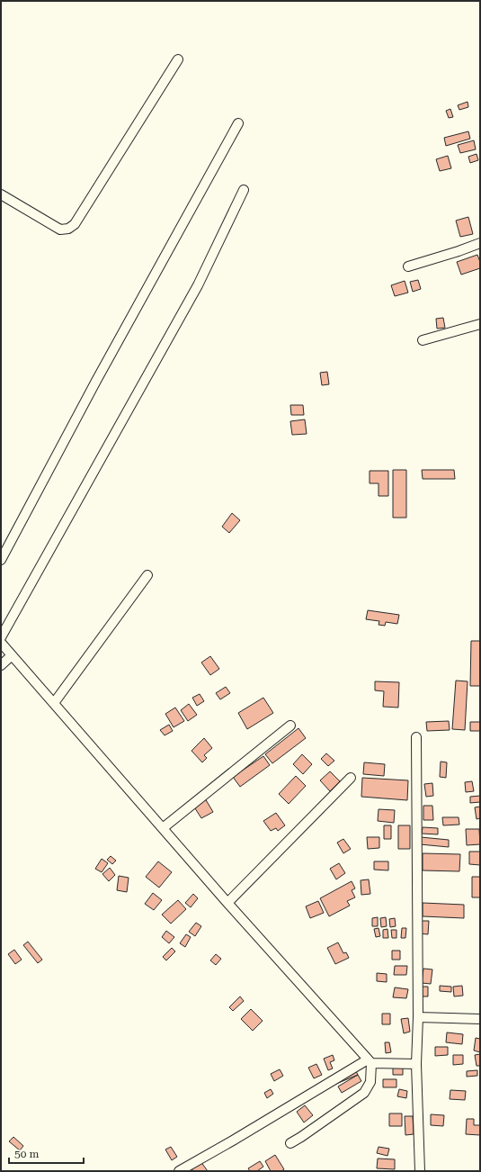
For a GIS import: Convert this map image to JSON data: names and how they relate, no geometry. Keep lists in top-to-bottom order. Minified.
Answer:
{"scale_bar":"50 m"}
